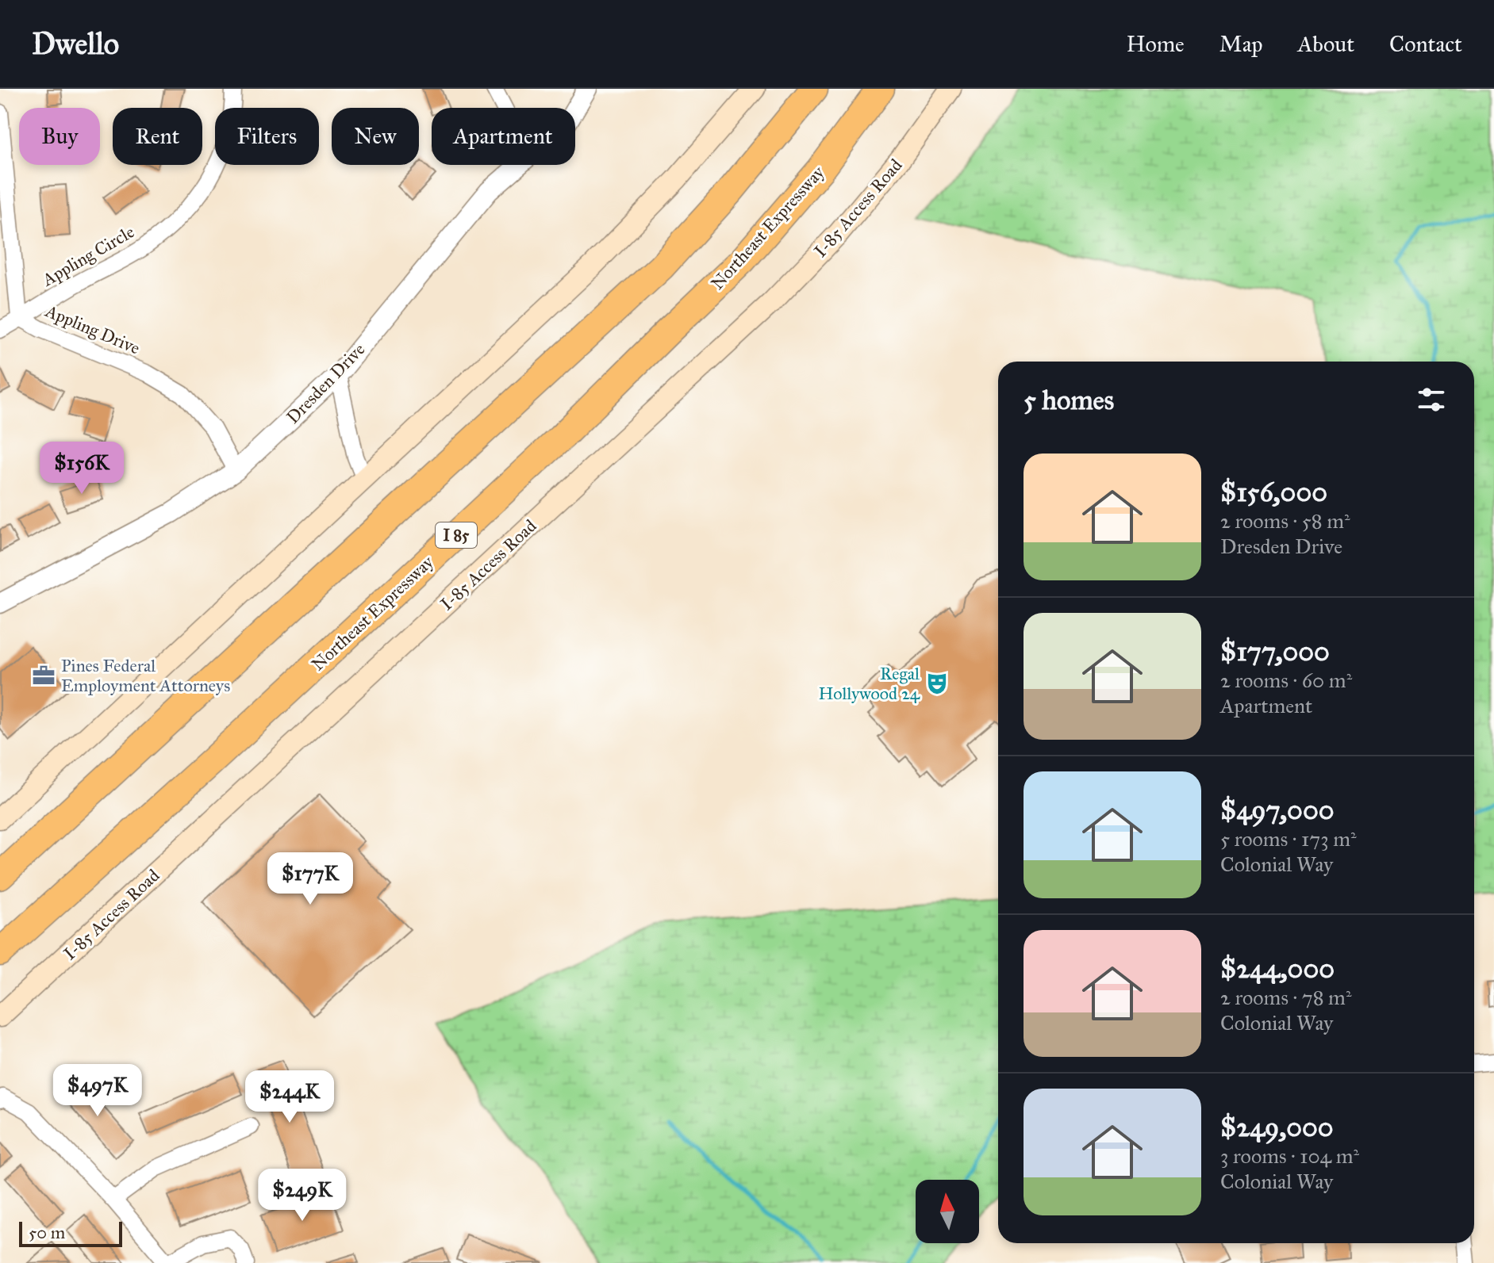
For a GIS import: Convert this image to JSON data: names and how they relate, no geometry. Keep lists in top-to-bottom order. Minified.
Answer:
{"streets":{"highway":["Northeast Expressway","I 85"],"main road":["I-85 Access Road"],"street":["Appling Circle","Appling Drive","Dresden Drive"]},"crossings":[["Appling Circle","Appling Drive"],["Appling Drive","Dresden Drive"]],"places":{"office":["Pines Federal Employment Attorneys"],"theatre":["Regal Hollywood 24"]},"scale_bar":"50 m","north":"top","page":{"header":"Dwello","nav":["Home","Map","About","Contact"],"chip":["Buy","Rent","Filters","New","Apartment"],"heading":"5 homes","list":[{"name":"$156,000","note":"2 rooms · 58 m² · Dresden Drive"},{"name":"$177,000","note":"2 rooms · 60 m² · Apartment"},{"name":"$497,000","note":"5 rooms · 173 m² · Colonial Way"},{"name":"$244,000","note":"2 rooms · 78 m² · Colonial Way"},{"name":"$249,000","note":"3 rooms · 104 m² · Colonial Way"}],"price":["$156K","$177K","$497K","$244K","$249K"],"scale":"50 m"}}
